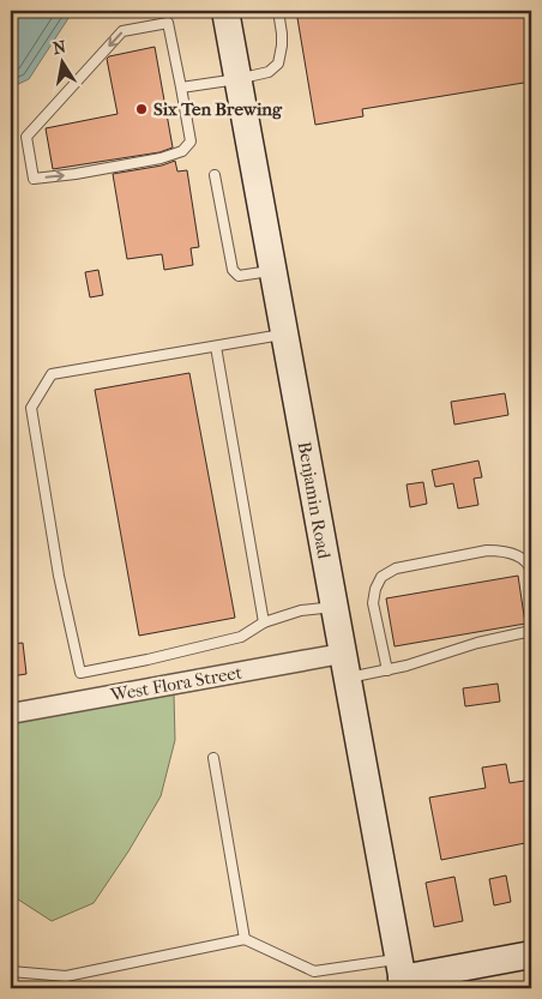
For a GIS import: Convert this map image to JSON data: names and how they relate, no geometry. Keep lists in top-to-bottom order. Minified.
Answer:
{"streets":{"street":["Benjamin Road","West Flora Street"]},"crossings":[["Benjamin Road","West Flora Street"]],"places":["Six Ten Brewing"],"north":"top"}
